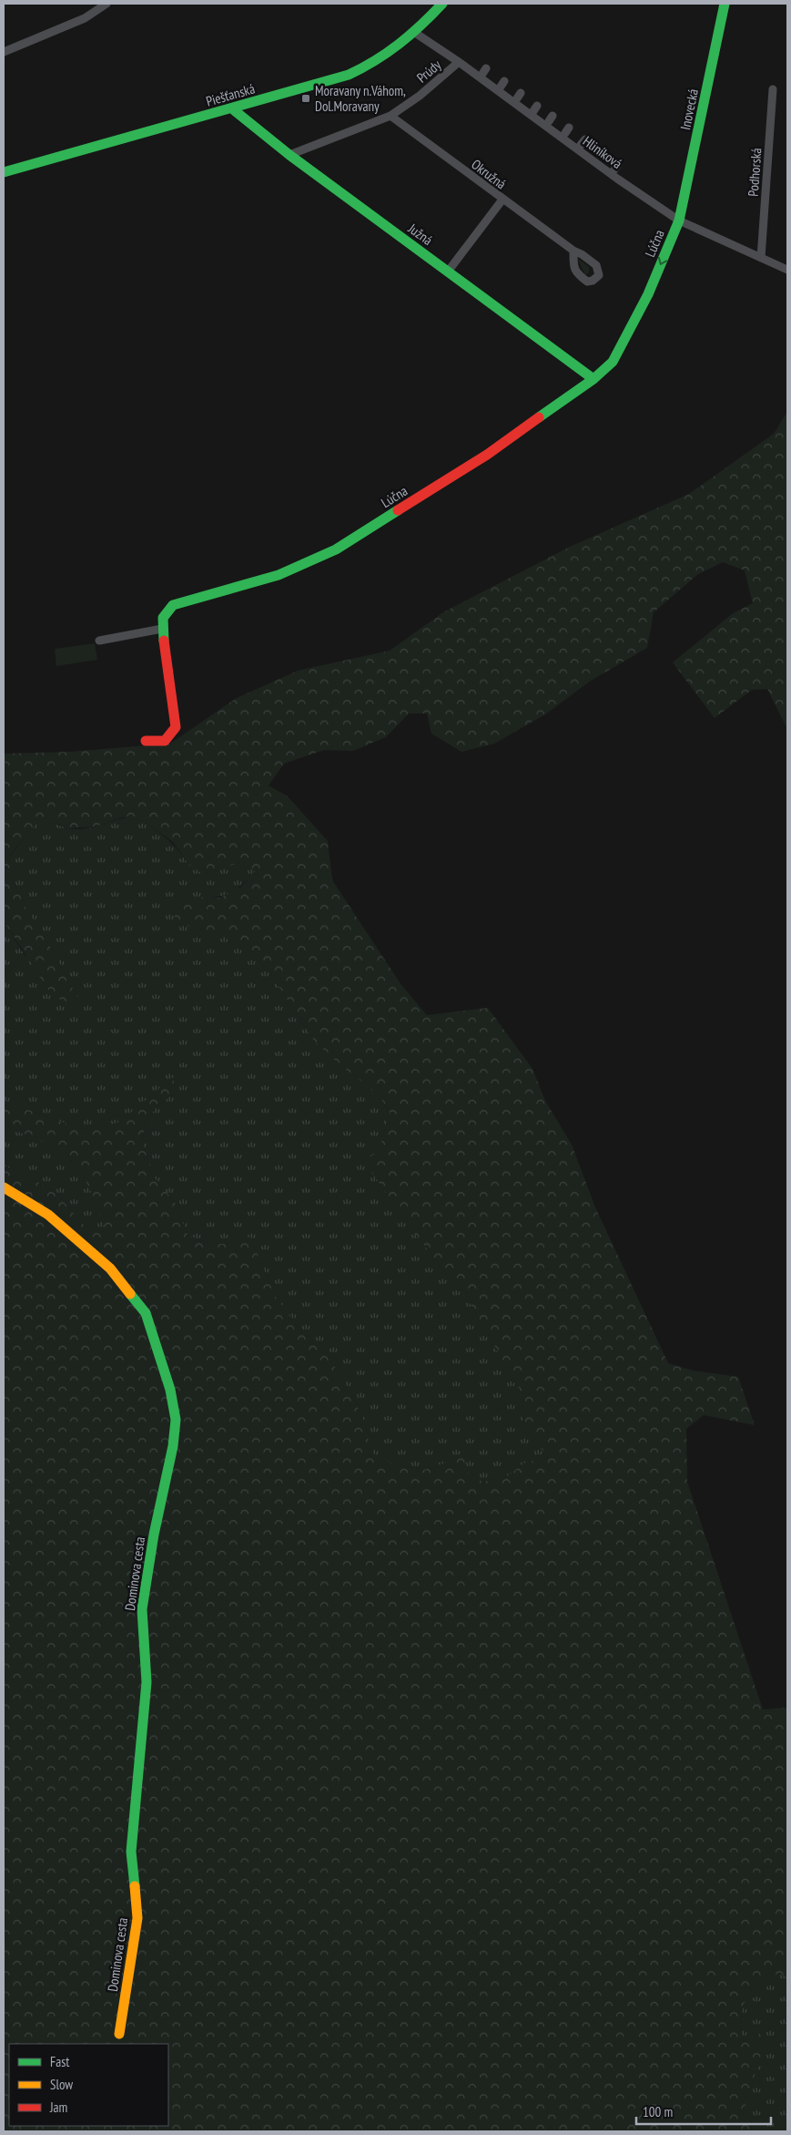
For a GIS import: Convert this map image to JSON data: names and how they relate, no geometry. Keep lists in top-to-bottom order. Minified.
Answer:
{"streets":{"street":["Prúdy","Piešťanská","Inovecká","Hliníková","Podhorská","Okružná","Južná","Lúčna","Dominova cesta"]},"crossings":[["Prúdy","Hliníková"],["Prúdy","Okružná"],["Prúdy","Južná"],["Piešťanská","Hliníková"],["Piešťanská","Južná"],["Inovecká","Hliníková"],["Inovecká","Lúčna"],["Hliníková","Podhorská"],["Hliníková","Lúčna"],["Južná","Lúčna"]],"places":{"transit":["Moravany n.Váhom, Dol.Moravany"]},"legend":["Fast","Slow","Jam"],"scale_bar":"100 m"}
